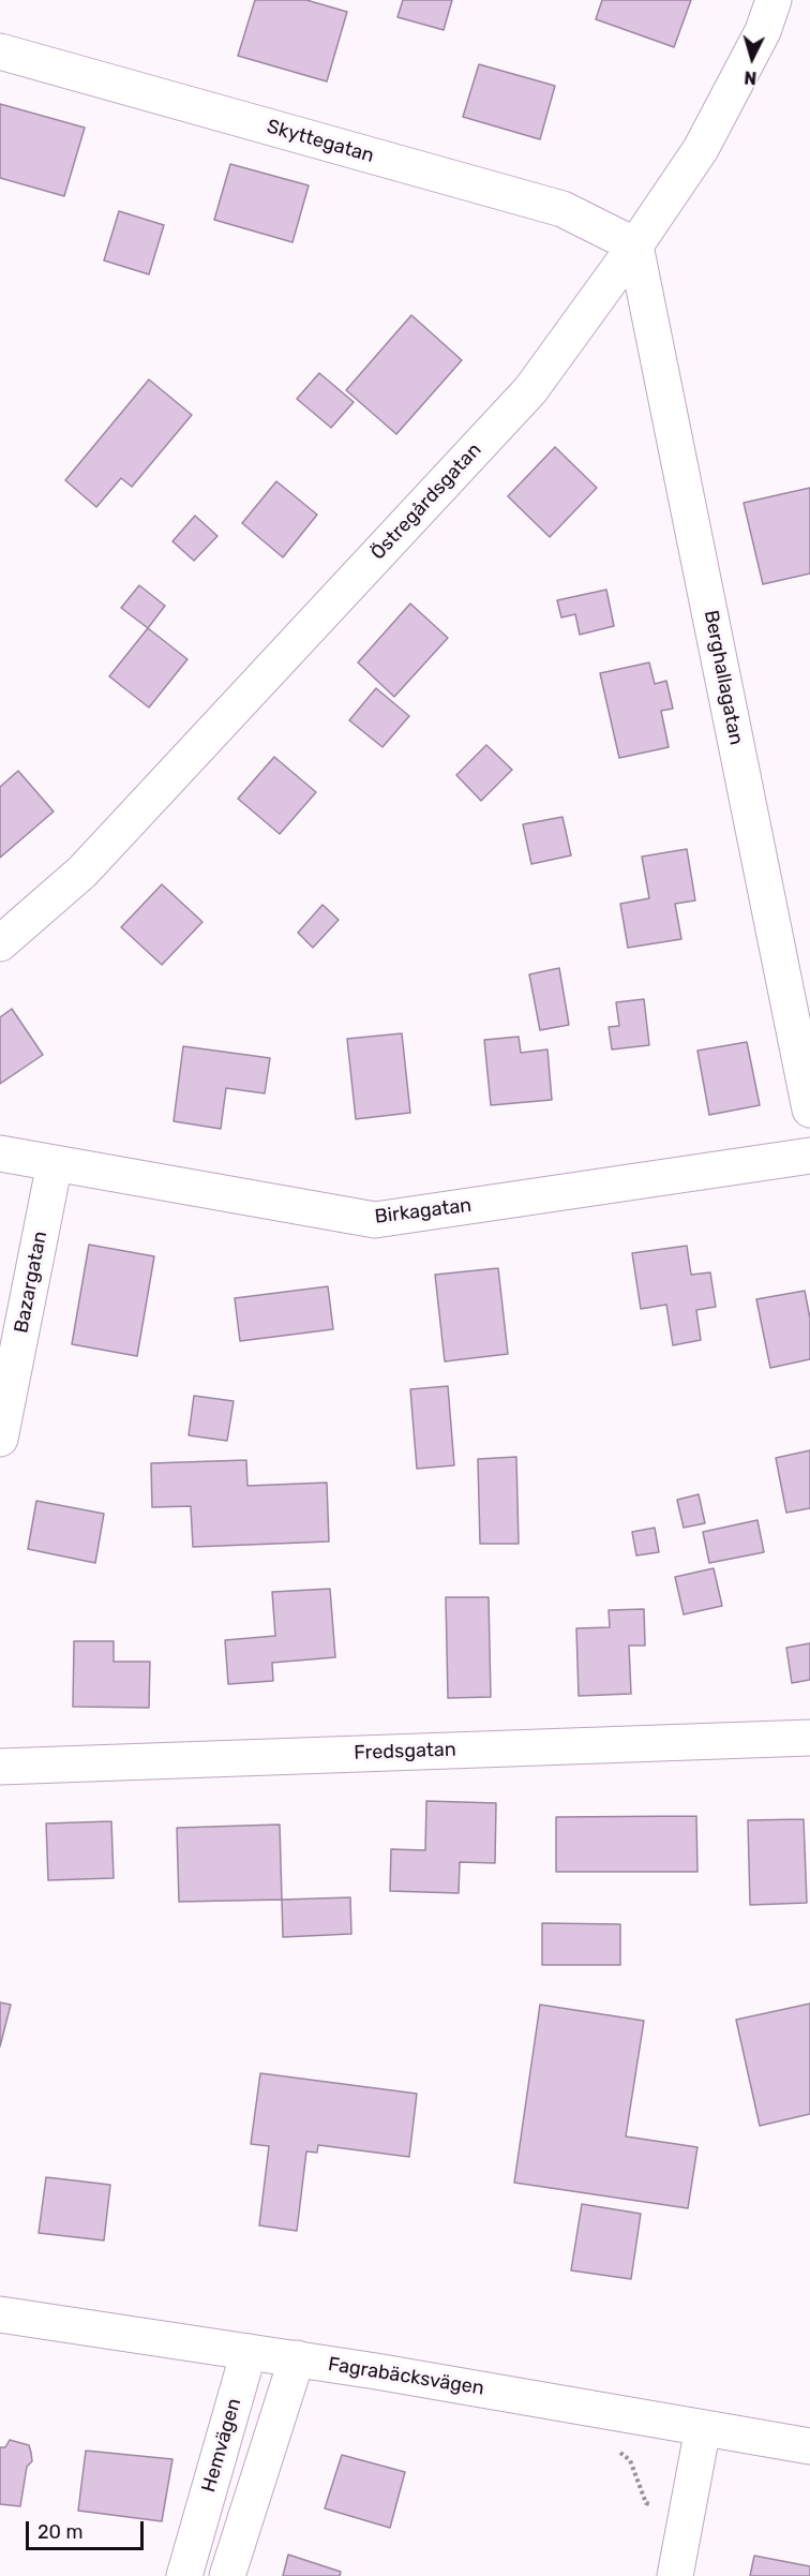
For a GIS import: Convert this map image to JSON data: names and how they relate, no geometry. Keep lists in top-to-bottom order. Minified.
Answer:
{"streets":{"street":["Skyttegatan","Östregårdsgatan","Berghallagatan","Birkagatan","Bazargatan","Fredsgatan","Fagrabäcksvägen","Hemvägen"]},"crossings":[["Skyttegatan","Östregårdsgatan"],["Skyttegatan","Berghallagatan"],["Östregårdsgatan","Berghallagatan"],["Birkagatan","Bazargatan"],["Fagrabäcksvägen","Hemvägen"]],"scale_bar":"20 m","north":"bottom"}
